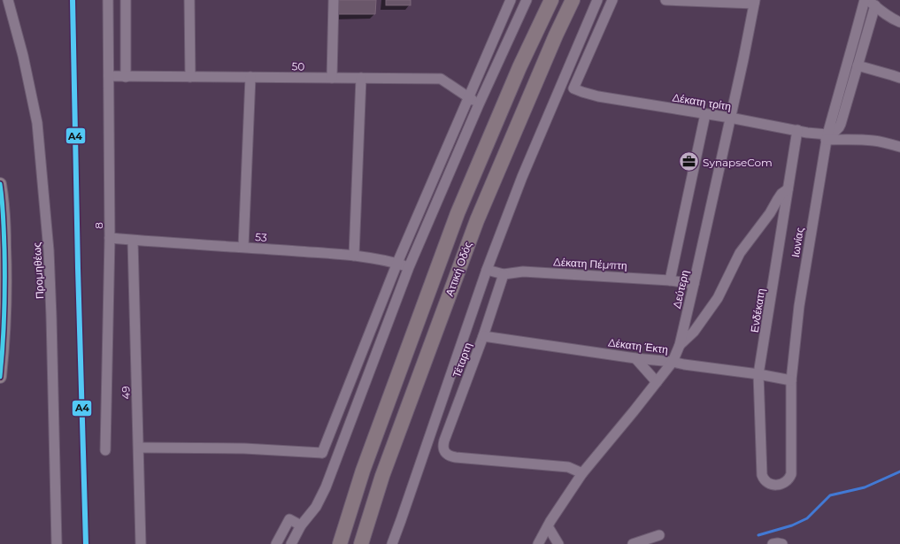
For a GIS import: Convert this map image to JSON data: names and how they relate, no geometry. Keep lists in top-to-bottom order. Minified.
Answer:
{"streets":{"highway":["Αττική Οδός"],"street":["50","Δέκατη τρίτη","8","53","Ιωνίας","Δέκατη Πέμπτη","Προμηθέως","Δεύτερη","Ενδέκατη","Δέκατη Έκτη","Τέταρτη","49"]},"crossings":[["50","8"],["Δέκατη τρίτη","Ιωνίας"],["Δέκατη τρίτη","Δεύτερη"],["Δέκατη τρίτη","Ενδέκατη"],["8","53"],["53","49"],["Ιωνίας","Ενδέκατη"],["Ιωνίας","Δέκατη Έκτη"],["Δέκατη Πέμπτη","Δεύτερη"],["Δέκατη Πέμπτη","Τέταρτη"],["Δεύτερη","Δέκατη Έκτη"],["Δεύτερη","Τέταρτη"],["Ενδέκατη","Δέκατη Έκτη"],["Δέκατη Έκτη","Τέταρτη"]],"places":{"office":["SynapseCom"]},"lines":["transit line A4"]}
